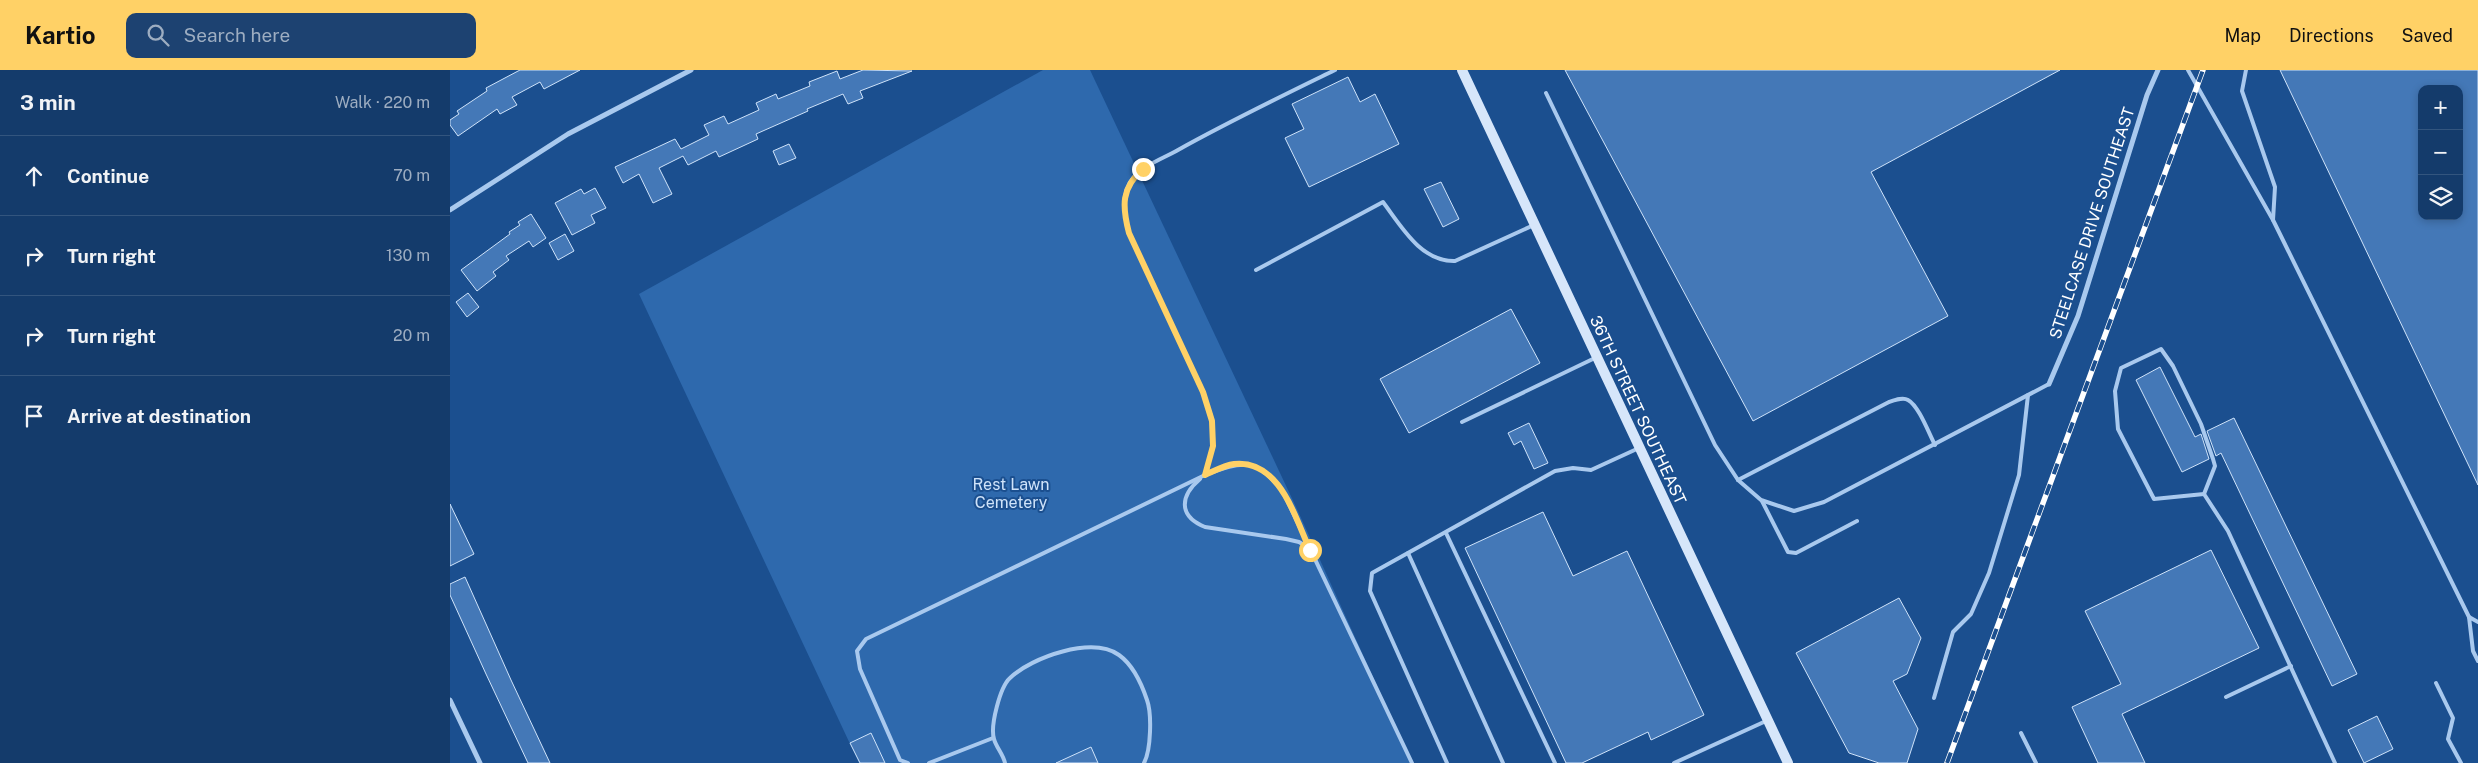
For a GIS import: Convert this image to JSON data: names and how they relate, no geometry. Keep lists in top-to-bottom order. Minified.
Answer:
{"streets":{"street":["STEELCASE DRIVE SOUTHEAST","36TH STREET SOUTHEAST"]},"parks":["Rest Lawn Cemetery"],"page":{"header":"Kartio","search":"Search here","nav":["Map","Directions","Saved"],"heading":["3 min","Walk · 220 m"],"map_buttons":["+","−"],"list":[["Continue","70 m"],["Turn right","130 m"],["Turn right","20 m"],"Arrive at destination"]}}
